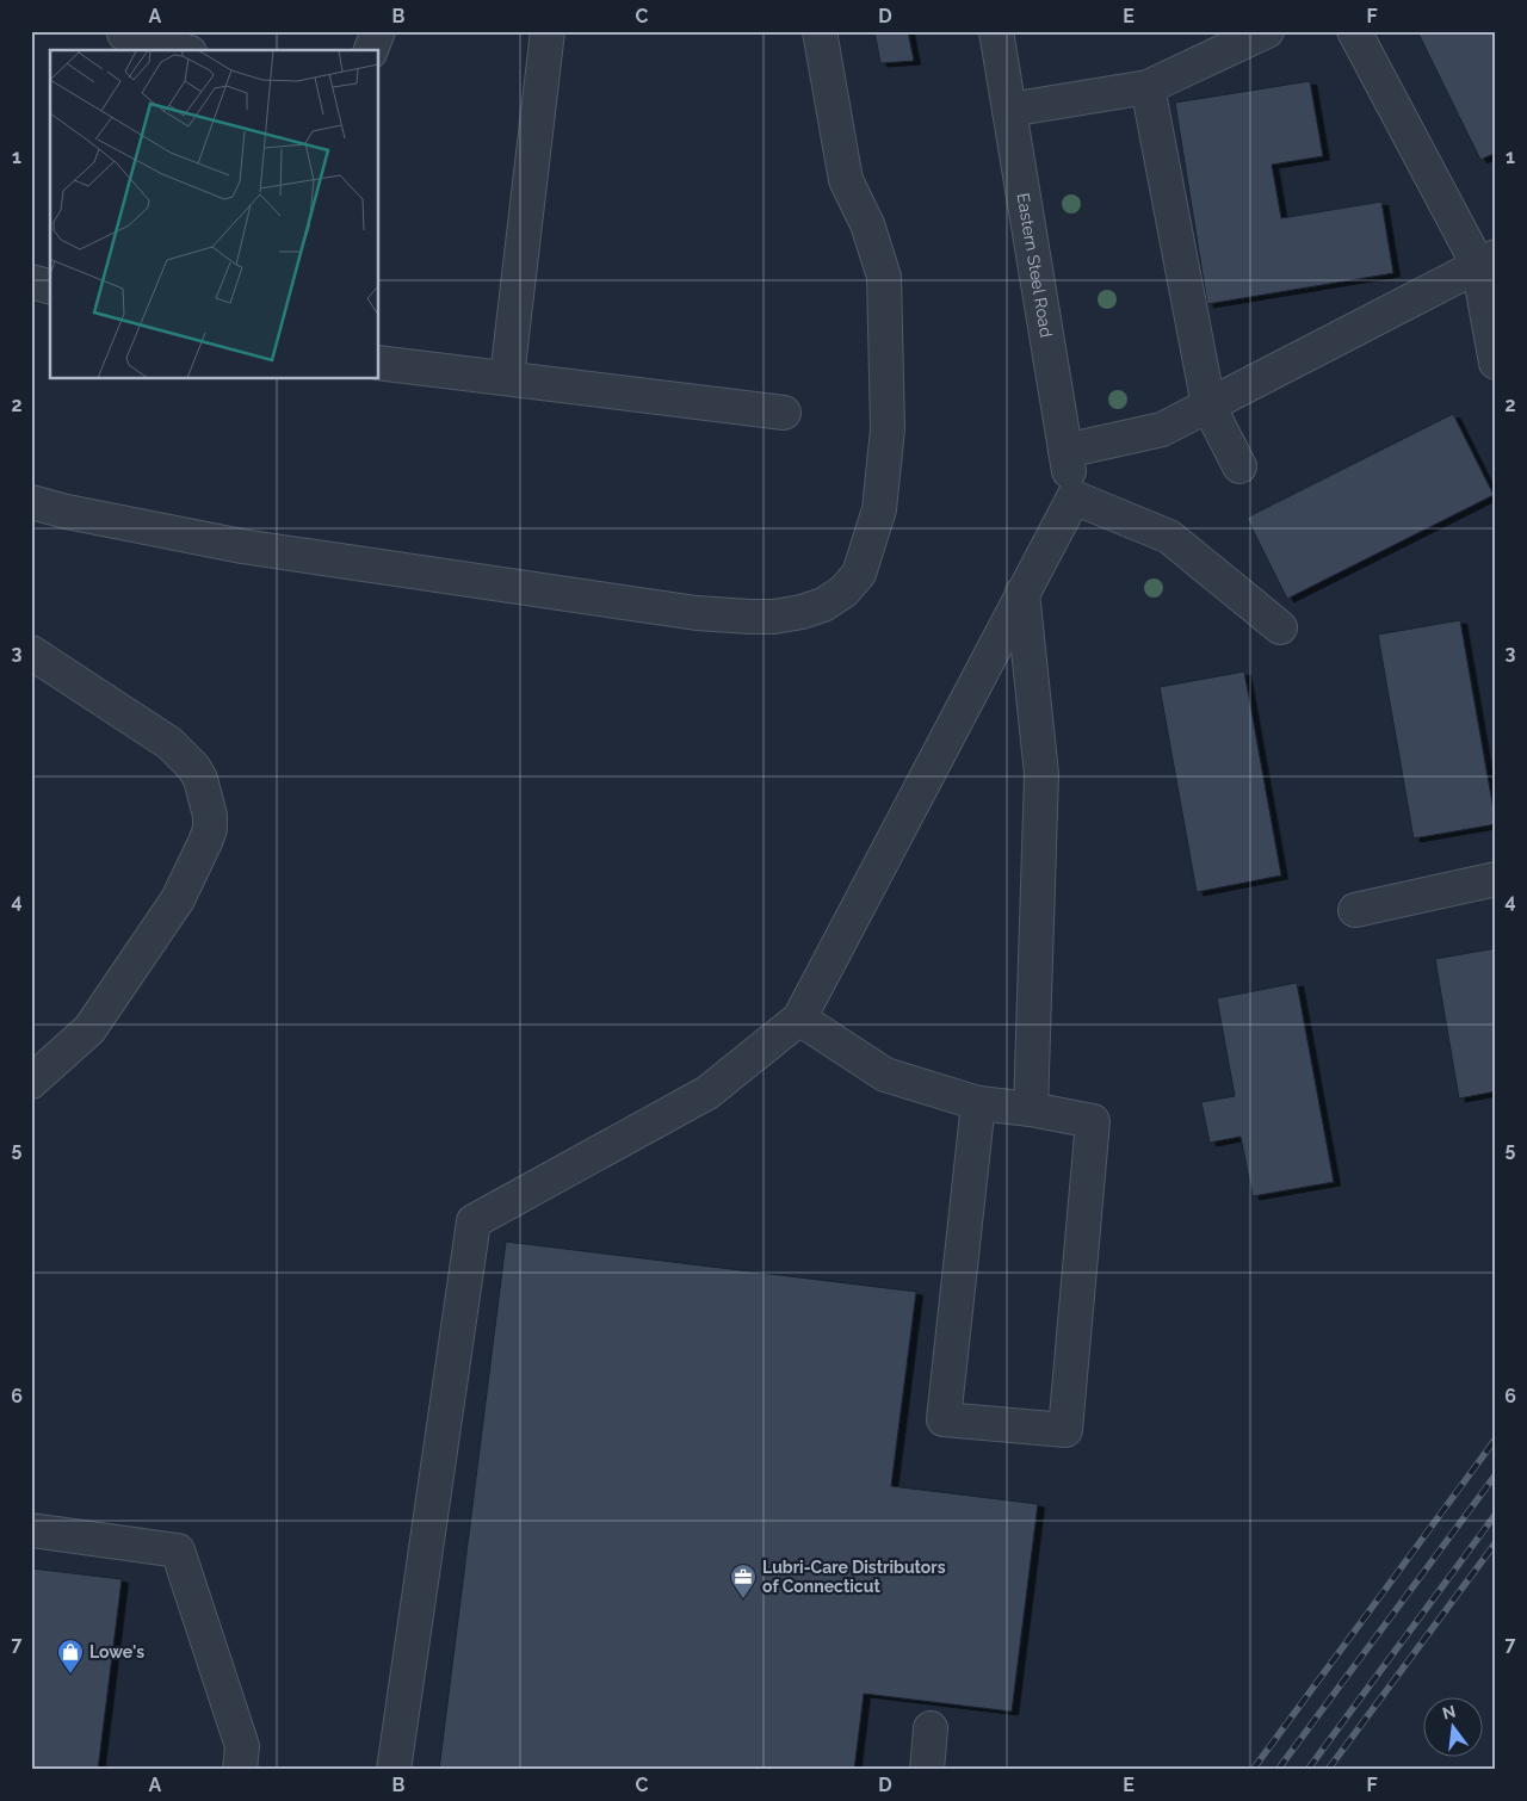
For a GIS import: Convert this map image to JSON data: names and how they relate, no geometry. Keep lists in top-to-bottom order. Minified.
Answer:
{"streets":{"street":["Eastern Steel Road"]},"places":{"office":["Lubri-Care Distributors of Connecticut"],"shop":["Lowe's"]},"north":"top","grid":{"columns":["A","B","C","D","E","F"],"rows":["1","2","3","4","5","6","7"]}}
